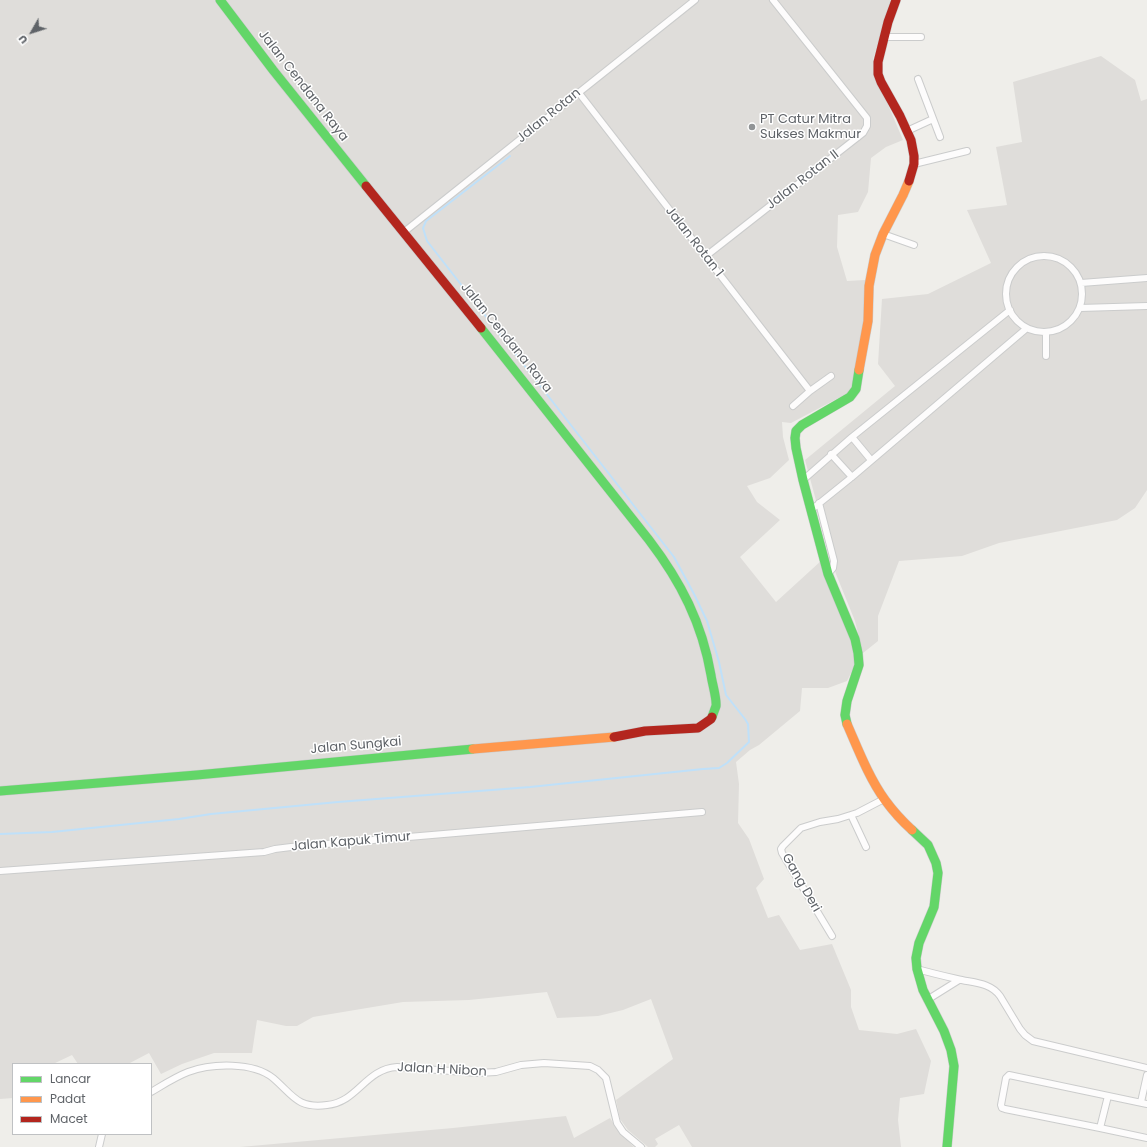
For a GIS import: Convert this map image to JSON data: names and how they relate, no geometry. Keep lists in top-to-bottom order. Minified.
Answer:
{"streets":{"street":["Jalan Cendana Raya","Jalan Rotan","Jalan Rotan II","Jalan Rotan 1","Jalan Sungkai","Jalan Kapuk Timur","Gang Deri","Jalan H Nibon"]},"crossings":[["Jalan Cendana Raya","Jalan Rotan"],["Jalan Cendana Raya","Jalan Sungkai"],["Jalan Rotan","Jalan Rotan 1"],["Jalan Rotan II","Jalan Rotan 1"]],"places":["PT Catur Mitra Sukses Makmur"],"legend":["Lancar","Padat","Macet"],"north":"bottom left"}
